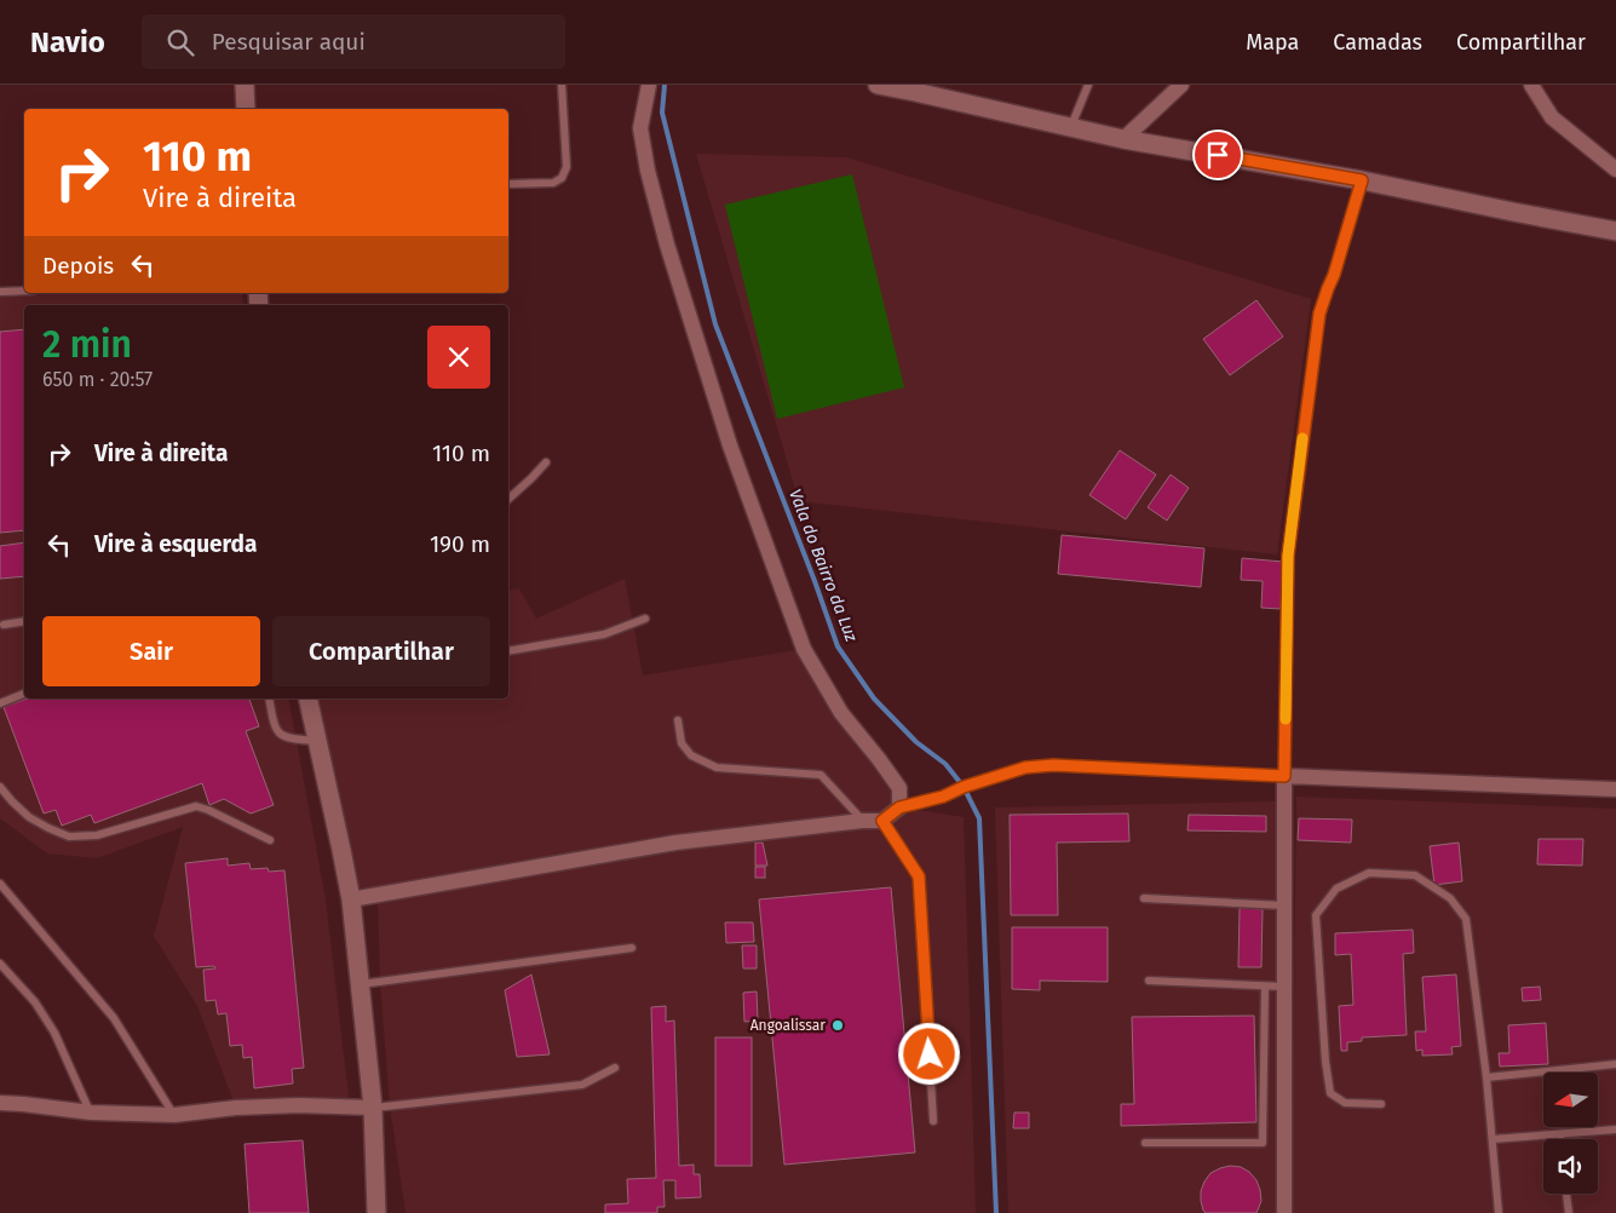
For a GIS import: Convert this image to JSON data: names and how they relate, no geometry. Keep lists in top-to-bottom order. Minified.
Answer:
{"water":["Vala do Bairro da Luz"],"places":["Angoalissar"],"north":"left","page":{"header":"Navio","search":"Pesquisar aqui","nav":["Mapa","Camadas","Compartilhar"],"turn":["110 m","Vire à direita"],"then":"Depois","heading":["2 min","650 m · 20:57"],"list":[{"name":"Vire à direita","value":"110 m"},{"name":"Vire à esquerda","value":"190 m"}],"buttons":["Sair","Compartilhar"]}}
